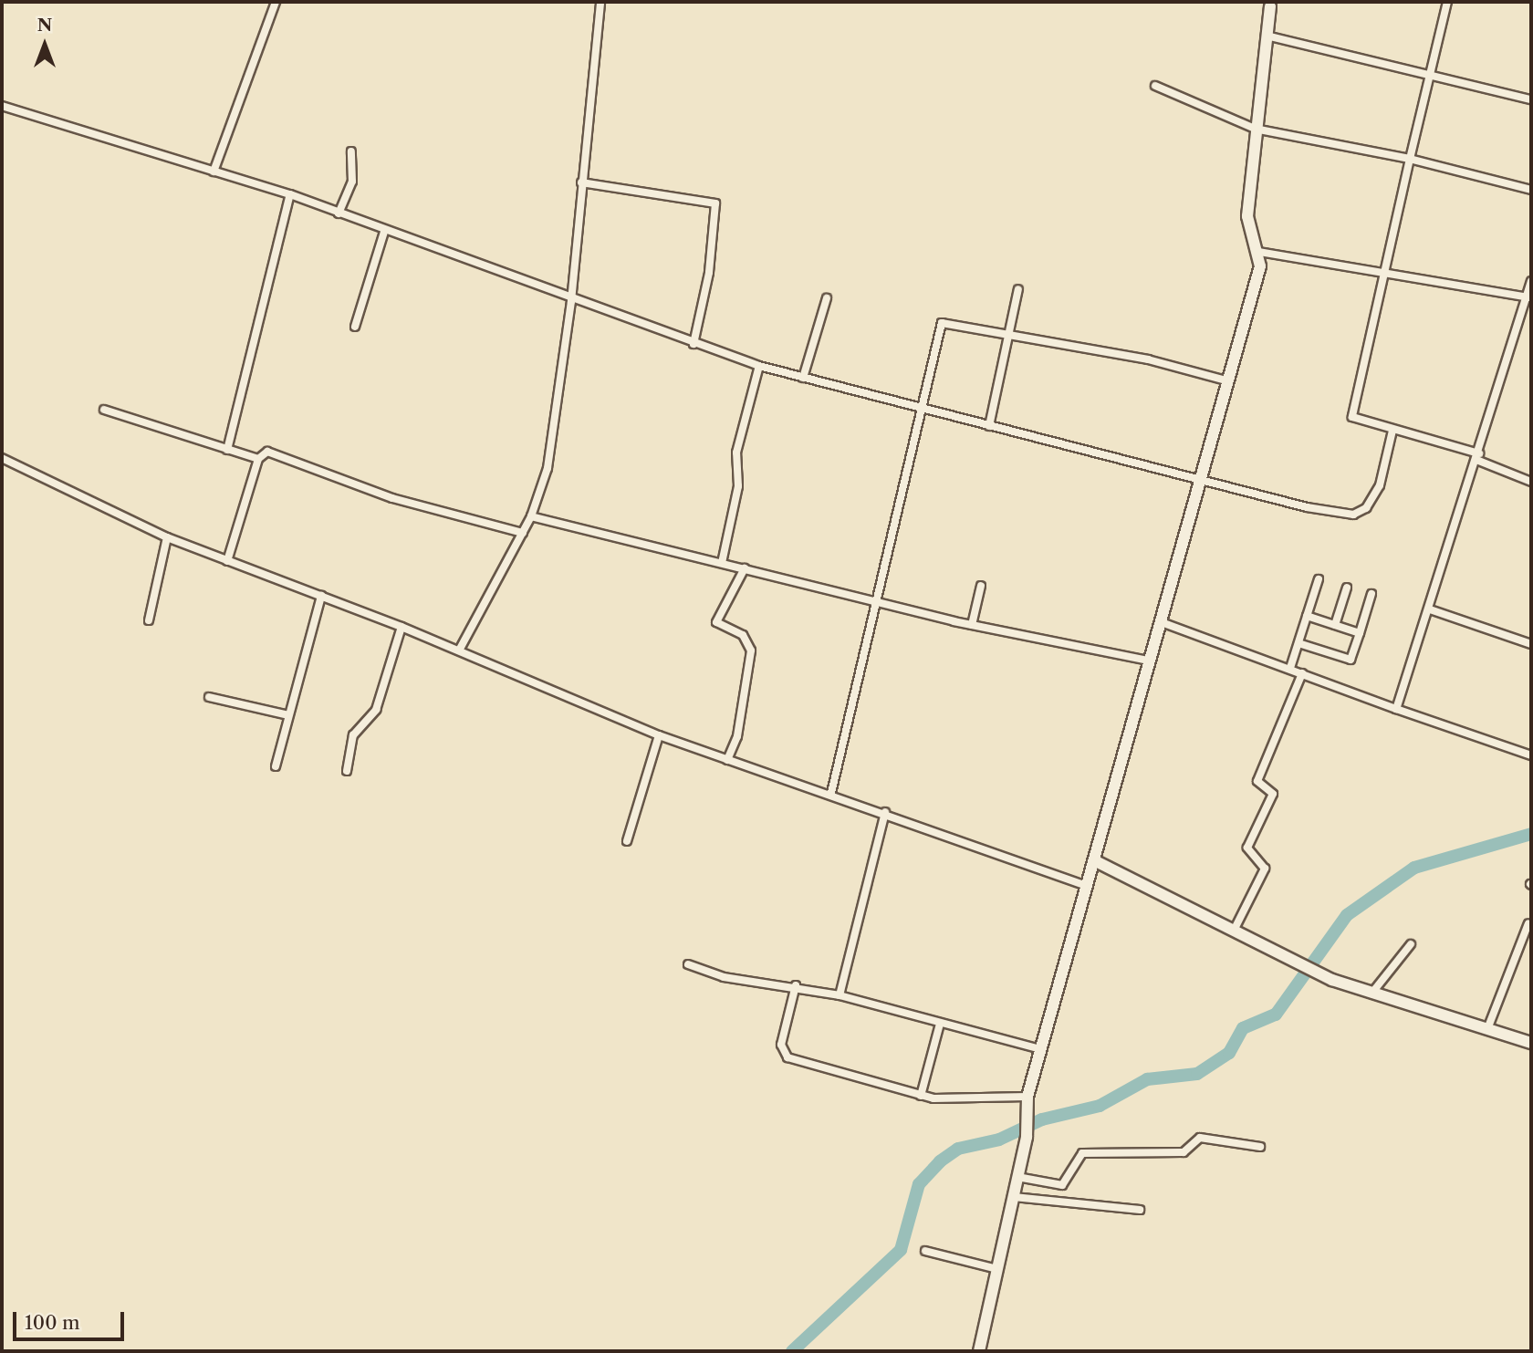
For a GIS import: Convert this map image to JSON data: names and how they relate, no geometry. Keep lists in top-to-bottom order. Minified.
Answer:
{"scale_bar":"100 m","north":"top"}
